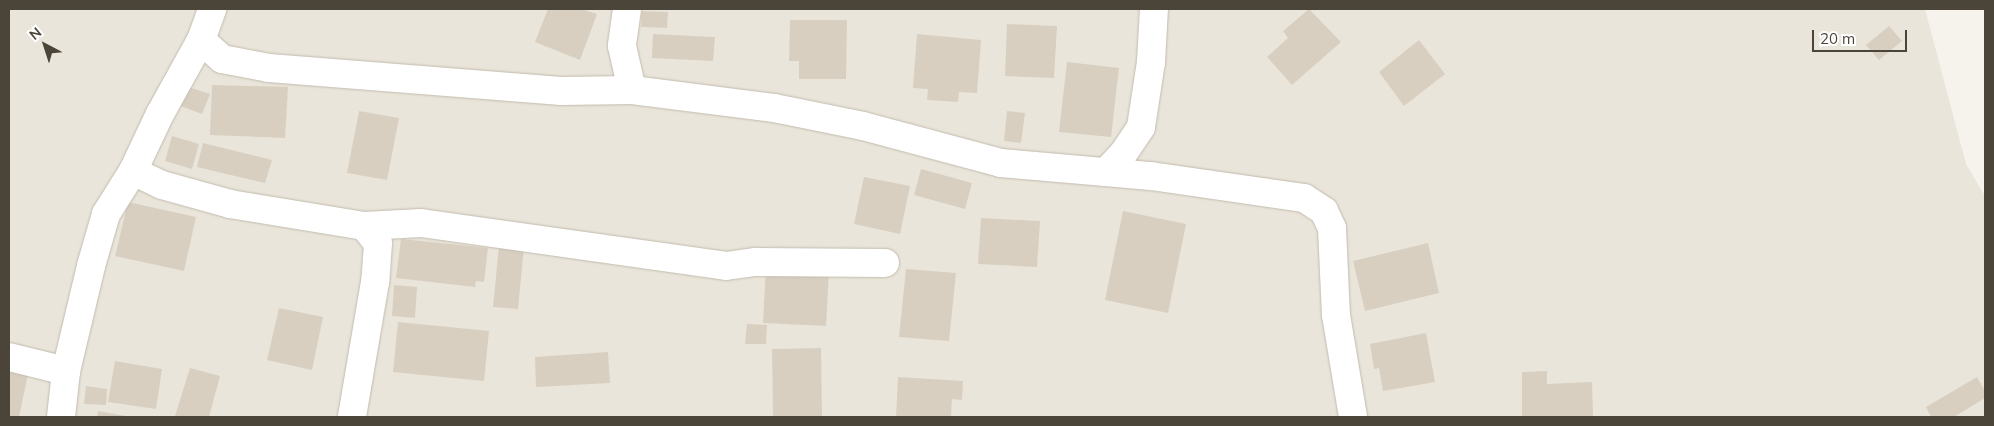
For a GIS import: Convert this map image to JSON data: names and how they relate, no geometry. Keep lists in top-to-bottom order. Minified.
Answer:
{"scale_bar":"20 m","north":"top left"}
